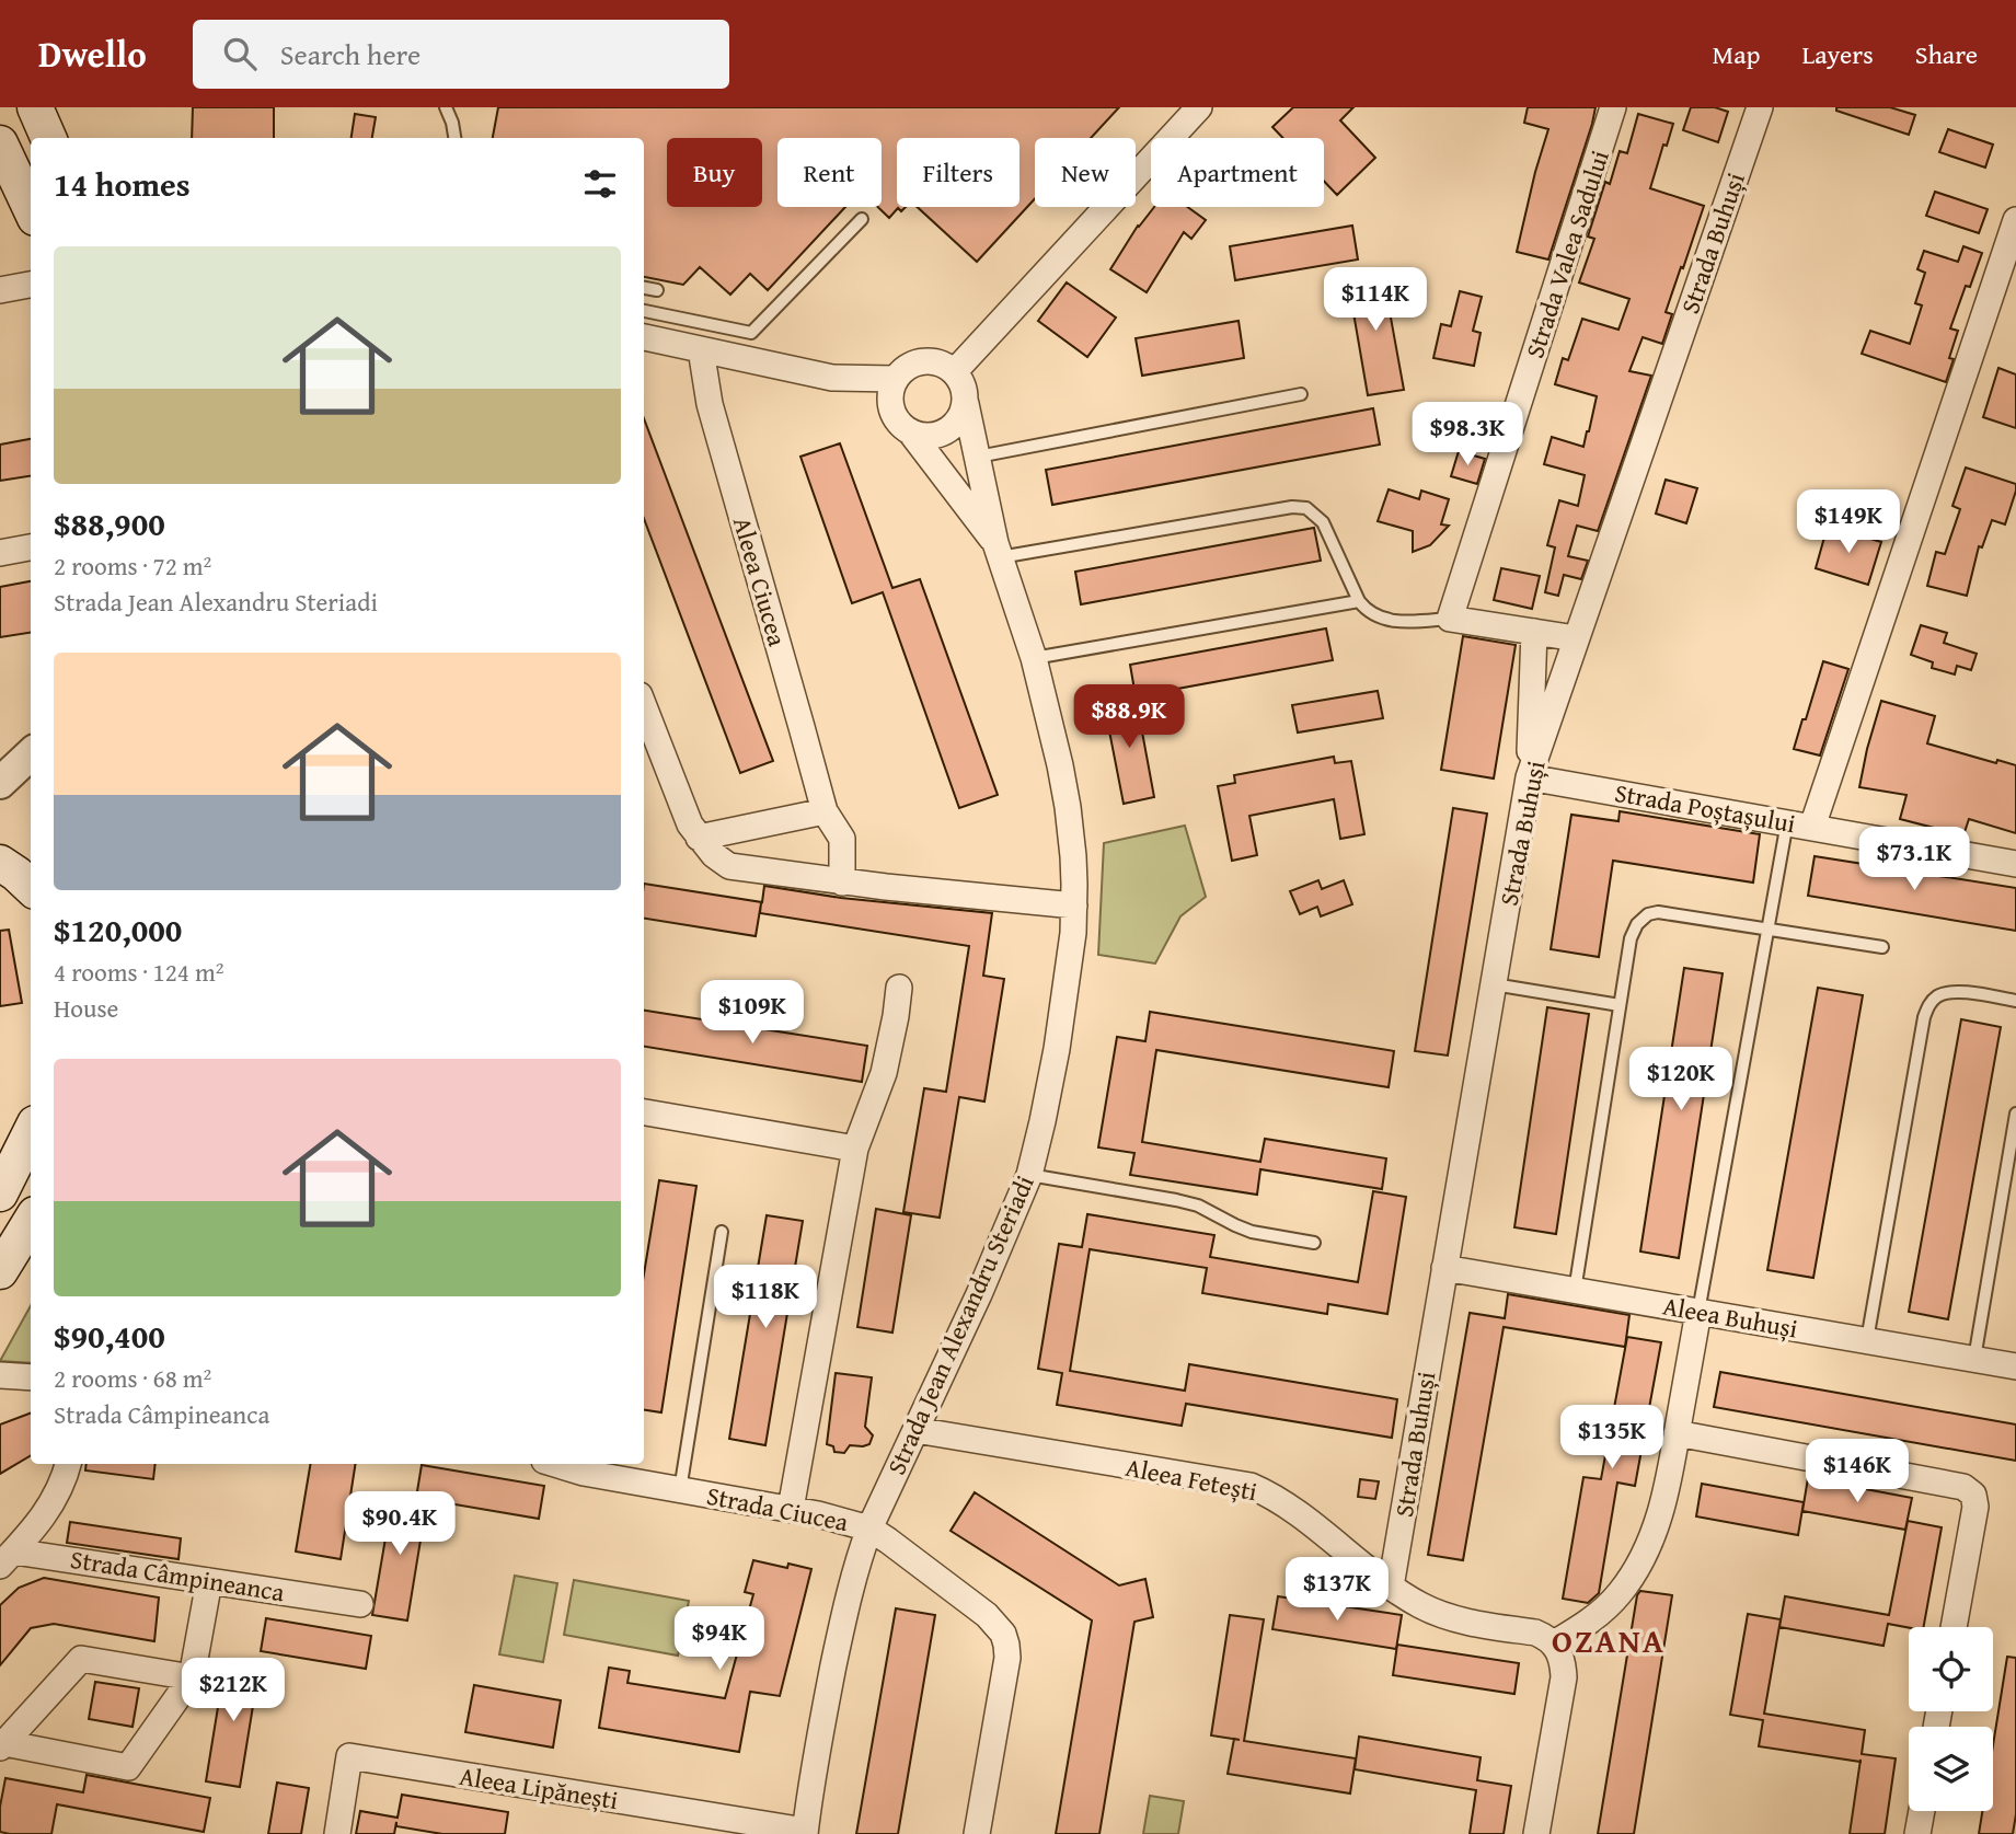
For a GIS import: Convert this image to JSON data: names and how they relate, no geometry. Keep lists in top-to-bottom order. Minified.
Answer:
{"streets":{"street":["Strada Buhuși","Strada Valea Sadului","Aleea Ciucea","Strada Poștașului","Aleea Buhuși","Strada Jean Alexandru Steriadi","Aleea Fetești","Strada Ciucea","Strada Câmpineanca","Aleea Lipănești"]},"crossings":[["Strada Buhuși","Strada Poștașului"],["Strada Buhuși","Aleea Buhuși"],["Strada Buhuși","Aleea Fetești"],["Strada Jean Alexandru Steriadi","Aleea Fetești"],["Strada Jean Alexandru Steriadi","Strada Ciucea"],["Strada Jean Alexandru Steriadi","Aleea Lipănești"]],"districts":["OZANA"],"page":{"header":"Dwello","search":"Search here","nav":["Map","Layers","Share"],"chip":["Buy","Rent","Filters","New","Apartment"],"heading":"14 homes","list":[{"name":"$88,900","note":"2 rooms · 72 m² · Strada Jean Alexandru Steriadi"},{"name":"$120,000","note":"4 rooms · 124 m² · House"},{"name":"$90,400","note":"2 rooms · 68 m² · Strada Câmpineanca"}],"price":["$114K","$98.3K","$149K","$88.9K","$73.1K","$109K","$120K","$118K","$135K","$146K","$90.4K","$137K","$94K","$212K"]}}
